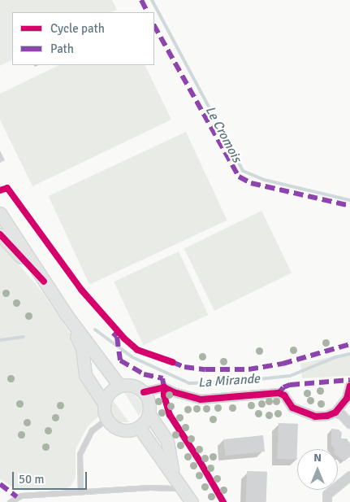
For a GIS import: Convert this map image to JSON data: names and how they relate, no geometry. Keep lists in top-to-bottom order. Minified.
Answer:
{"water":["Le Cromois","La Mirande"],"legend":["Cycle path","Path"],"scale_bar":"50 m","north":"top"}
